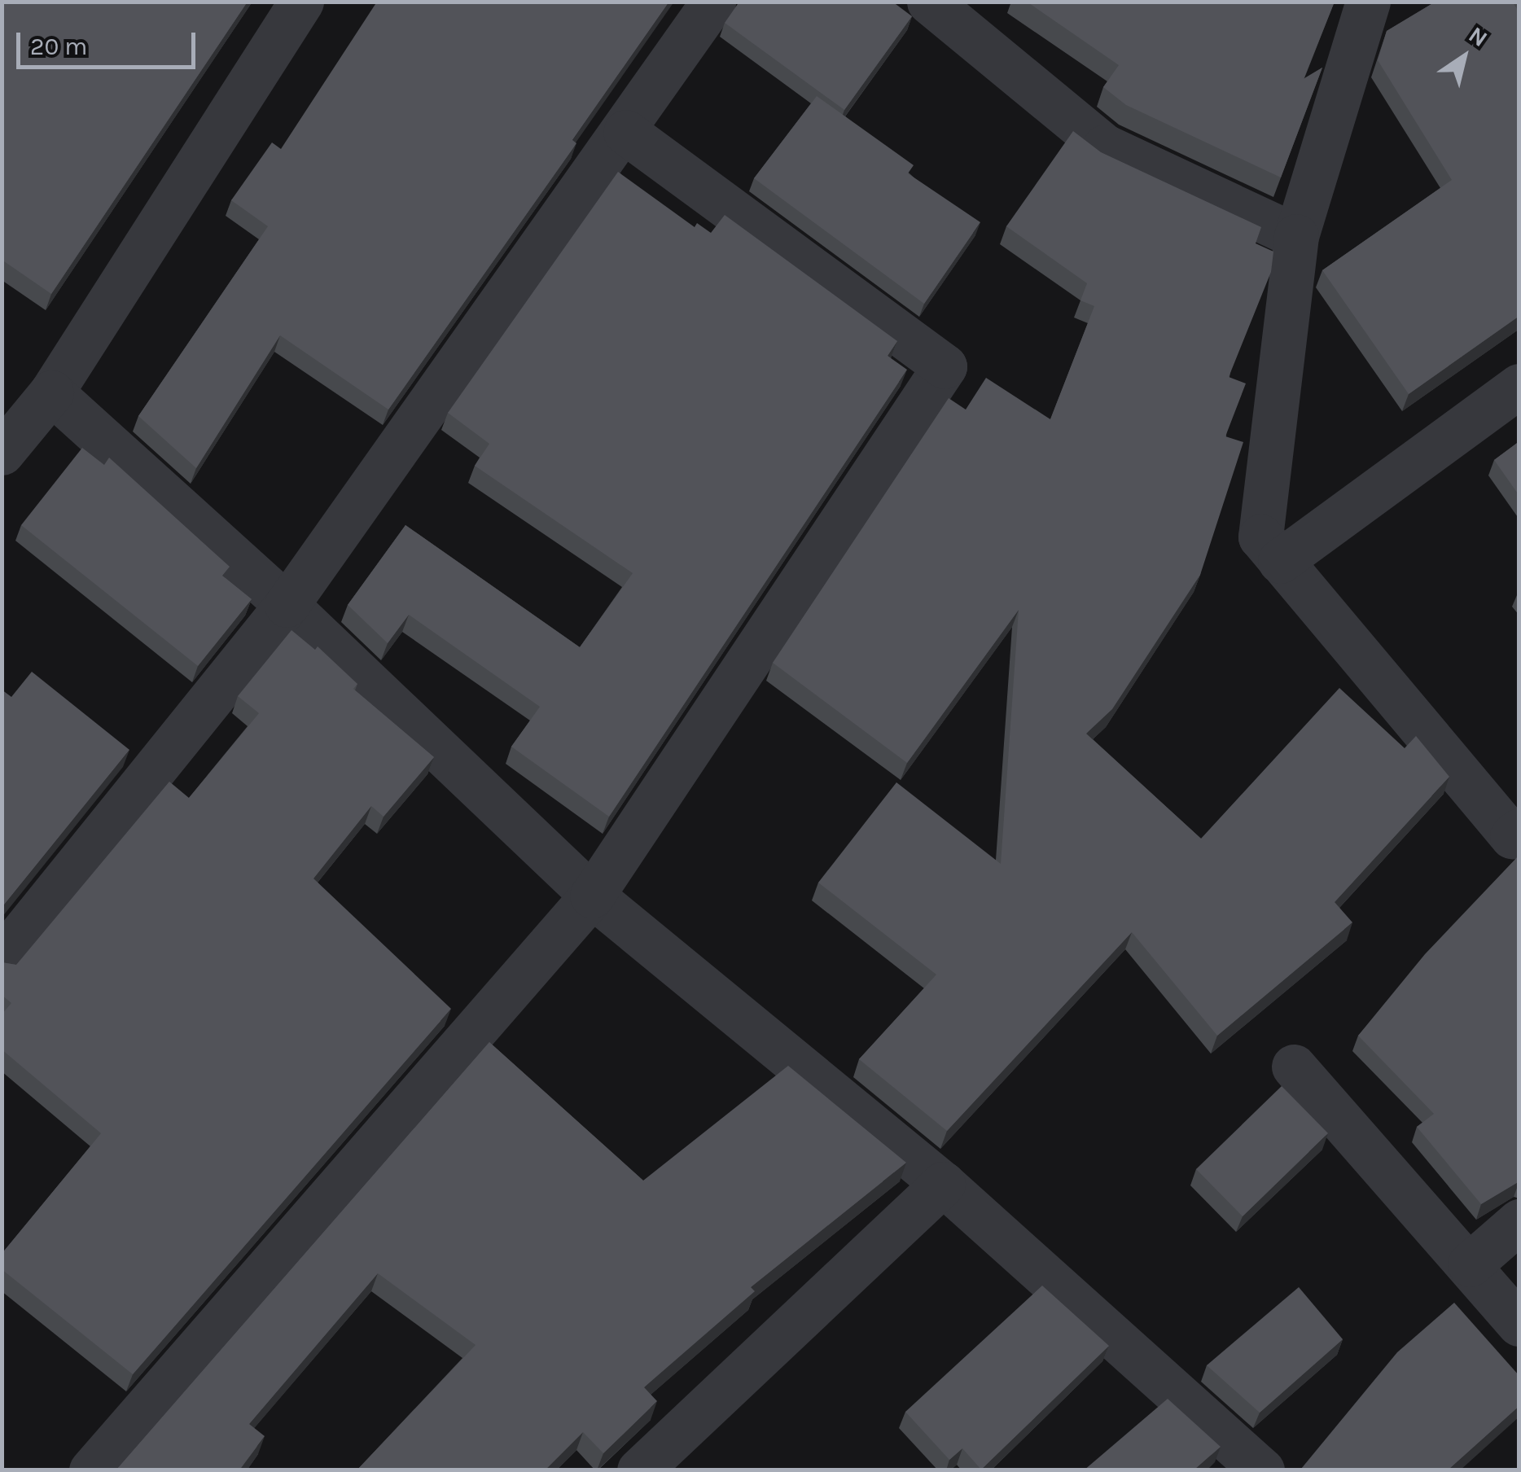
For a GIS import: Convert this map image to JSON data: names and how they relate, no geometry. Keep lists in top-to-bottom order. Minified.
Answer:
{"scale_bar":"20 m","north":"top right"}
